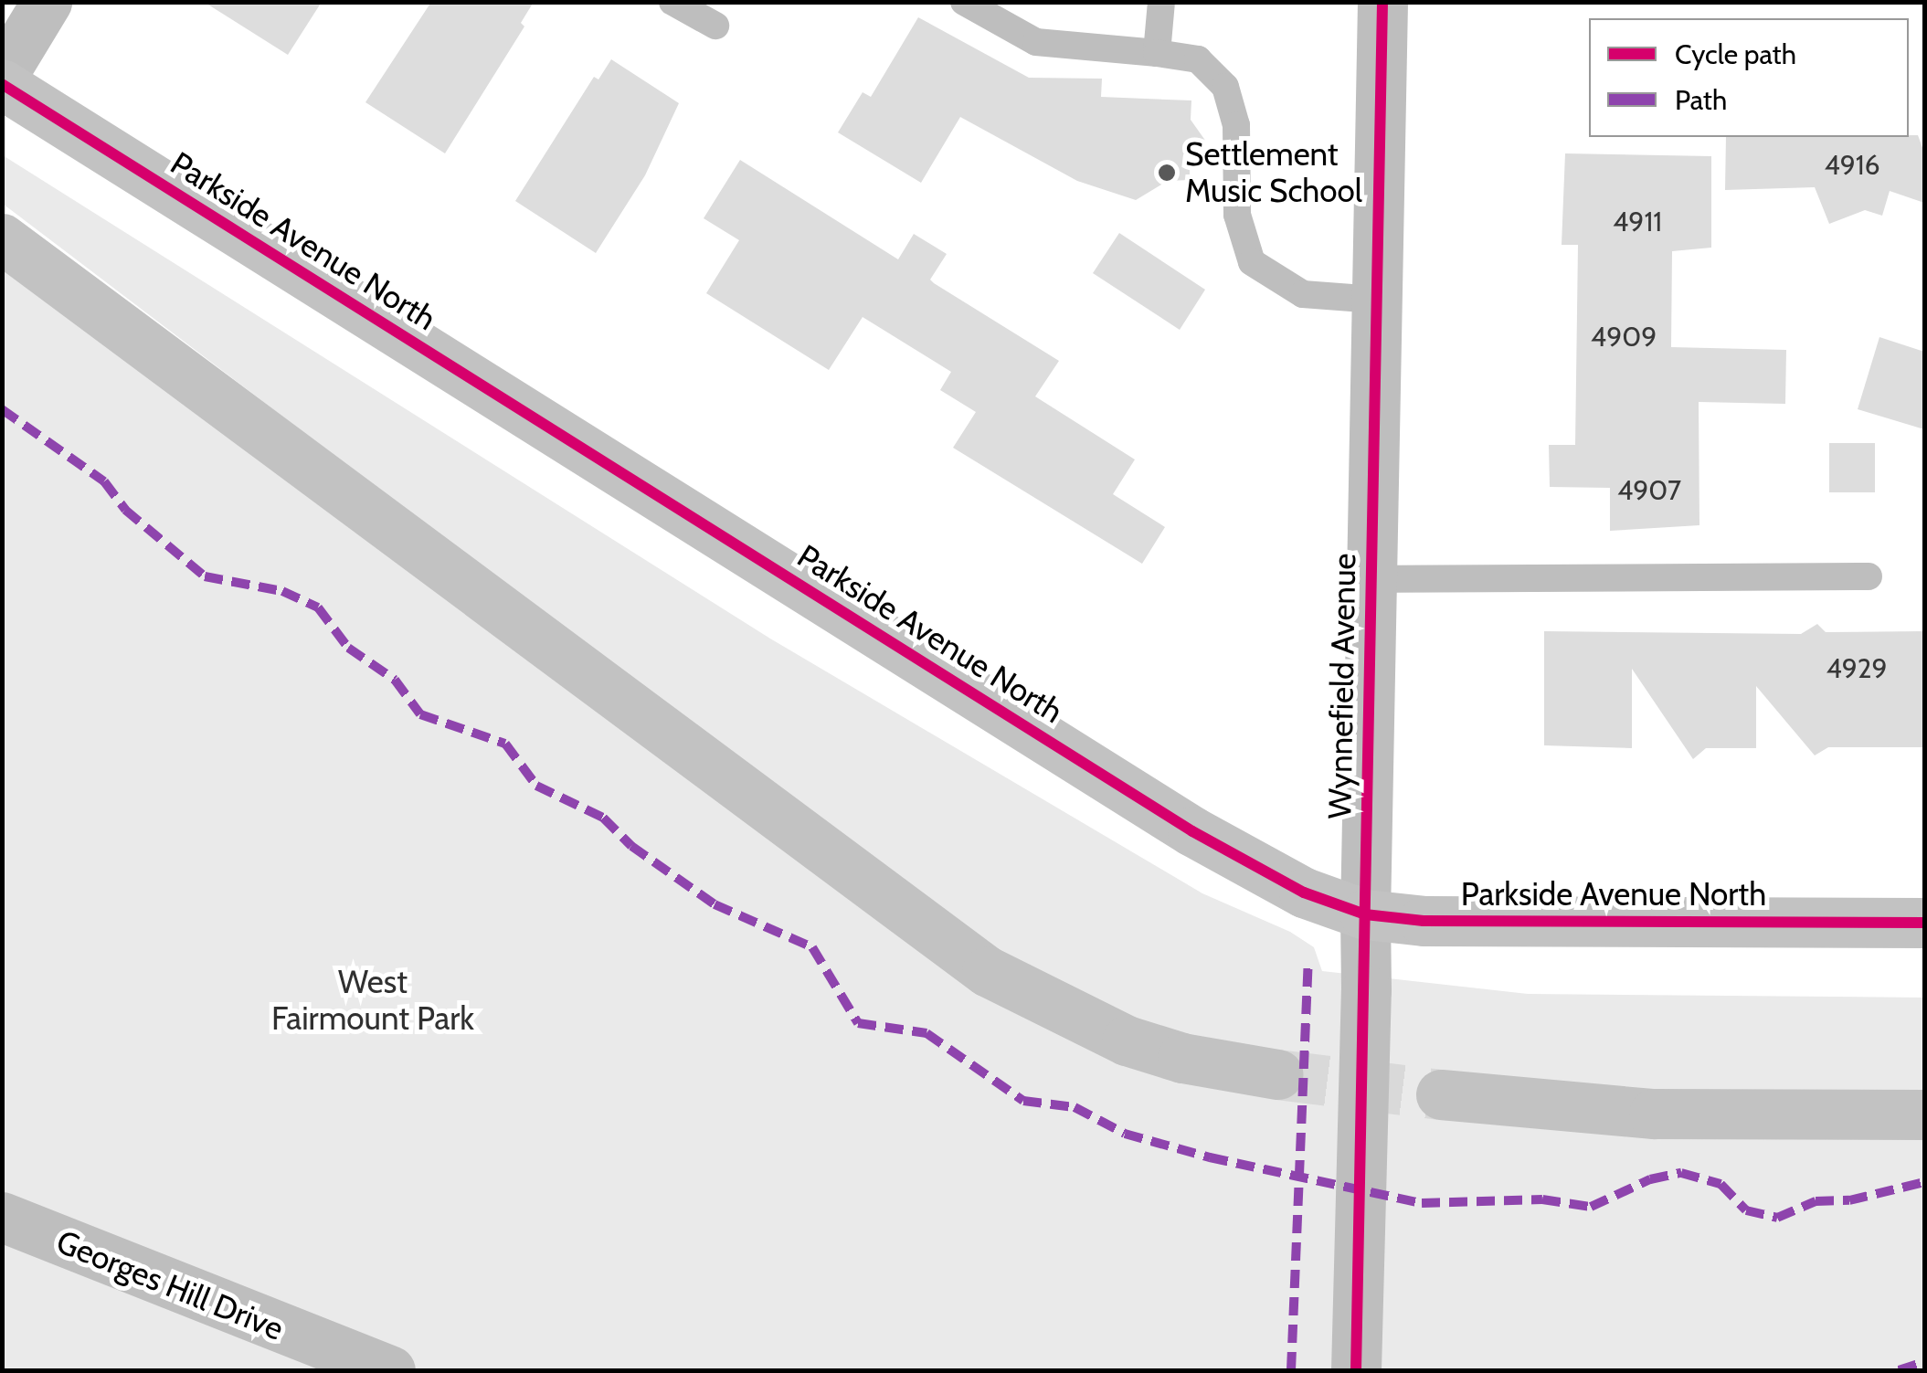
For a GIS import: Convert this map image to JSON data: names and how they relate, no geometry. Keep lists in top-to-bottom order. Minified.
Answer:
{"streets":{"main road":["Parkside Avenue North"],"street":["Wynnefield Avenue","Georges Hill Drive"]},"crossings":[["Parkside Avenue North","Wynnefield Avenue"]],"parks":["West Fairmount Park"],"places":["Settlement Music School"],"house_numbers":["4916","4911","4909","4907","4929"],"legend":["Cycle path","Path"]}
